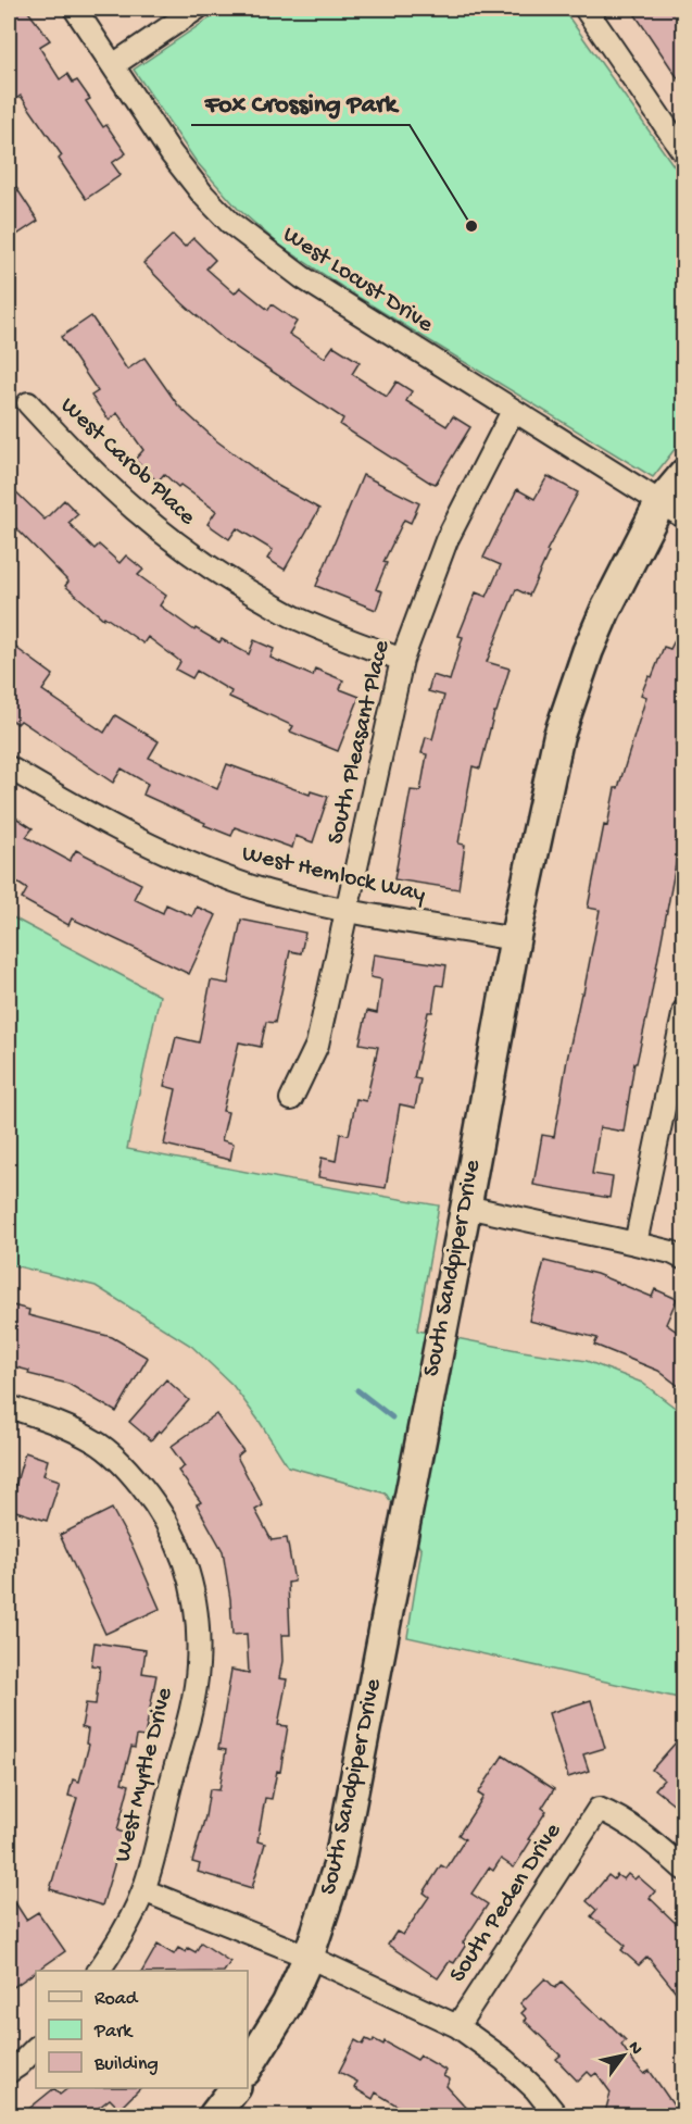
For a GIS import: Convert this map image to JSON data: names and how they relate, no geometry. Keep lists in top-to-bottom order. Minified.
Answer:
{"streets":{"street":["West Locust Drive","West Carob Place","South Pleasant Place","West Hemlock Way","South Sandpiper Drive","West Myrtle Drive","South Peden Drive"]},"crossings":[["West Locust Drive","South Pleasant Place"],["West Locust Drive","South Sandpiper Drive"],["West Carob Place","South Pleasant Place"],["South Pleasant Place","West Hemlock Way"],["West Hemlock Way","South Sandpiper Drive"],["South Sandpiper Drive","West Myrtle Drive"],["West Myrtle Drive","South Peden Drive"]],"places":["Fox Crossing Park"],"legend":["Road","Park","Building"],"north":"top right"}
